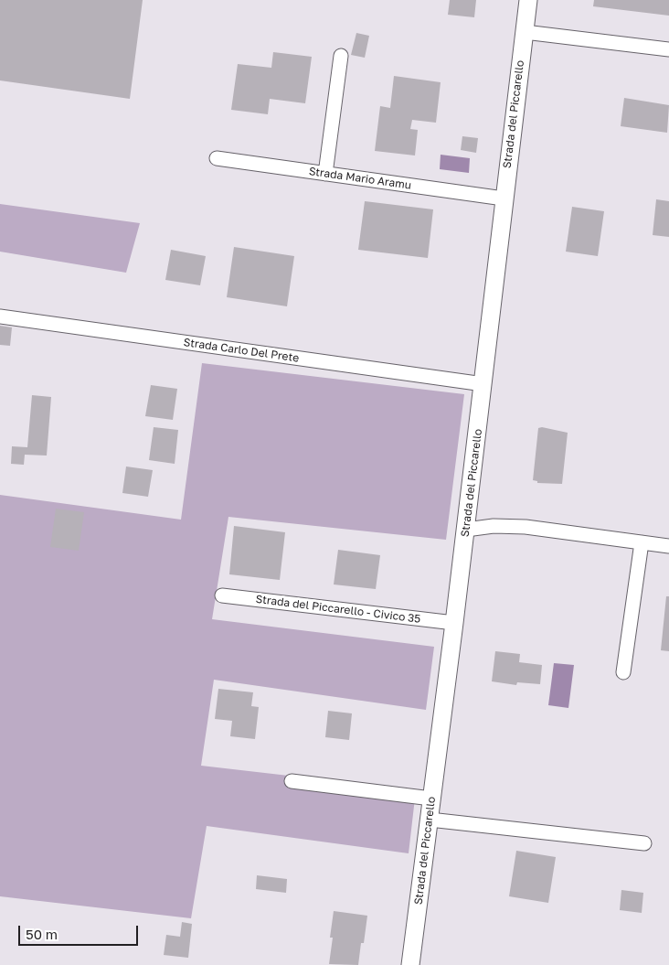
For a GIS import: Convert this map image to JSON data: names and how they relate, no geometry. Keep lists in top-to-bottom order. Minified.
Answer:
{"streets":{"street":["Strada del Piccarello","Strada Mario Aramu","Strada Carlo Del Prete","Strada del Piccarello - Civico 35"]},"crossings":[["Strada del Piccarello","Strada Mario Aramu"],["Strada del Piccarello","Strada Carlo Del Prete"],["Strada del Piccarello","Strada del Piccarello - Civico 35"]],"scale_bar":"50 m"}
